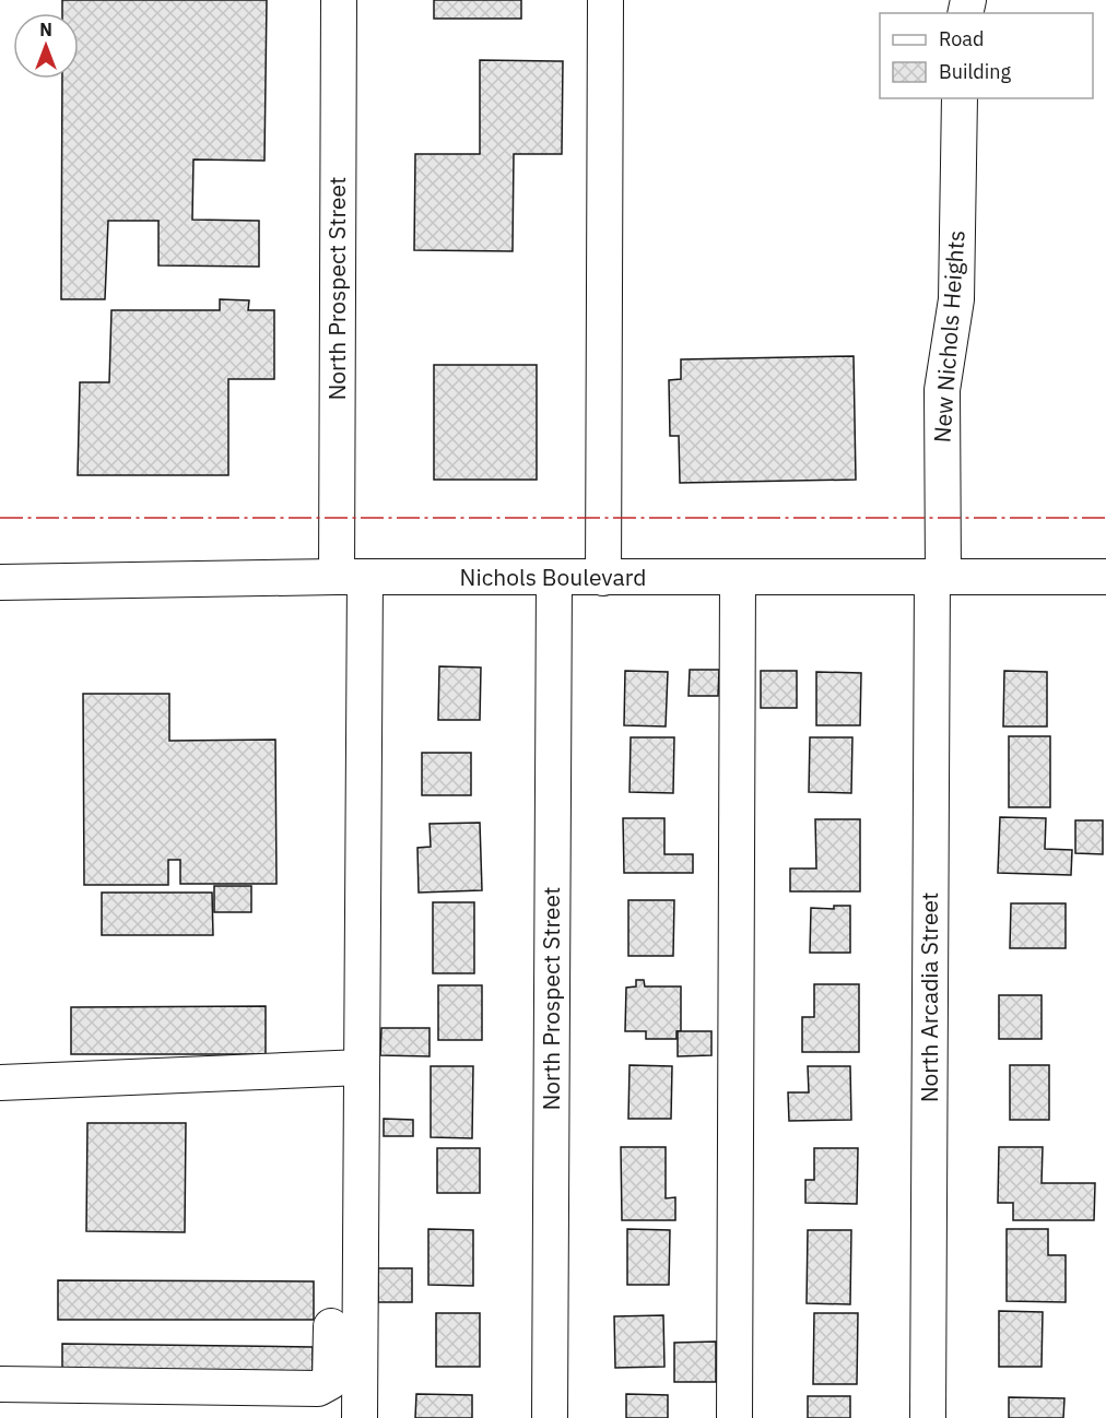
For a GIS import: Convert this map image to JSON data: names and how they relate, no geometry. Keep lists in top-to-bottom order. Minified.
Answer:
{"streets":{"street":["North Prospect Street","New Nichols Heights","Nichols Boulevard","North Arcadia Street"]},"crossings":[["North Prospect Street","Nichols Boulevard"],["New Nichols Heights","Nichols Boulevard"],["New Nichols Heights","North Arcadia Street"],["Nichols Boulevard","North Arcadia Street"]],"legend":["Road","Building"],"north":"top"}
